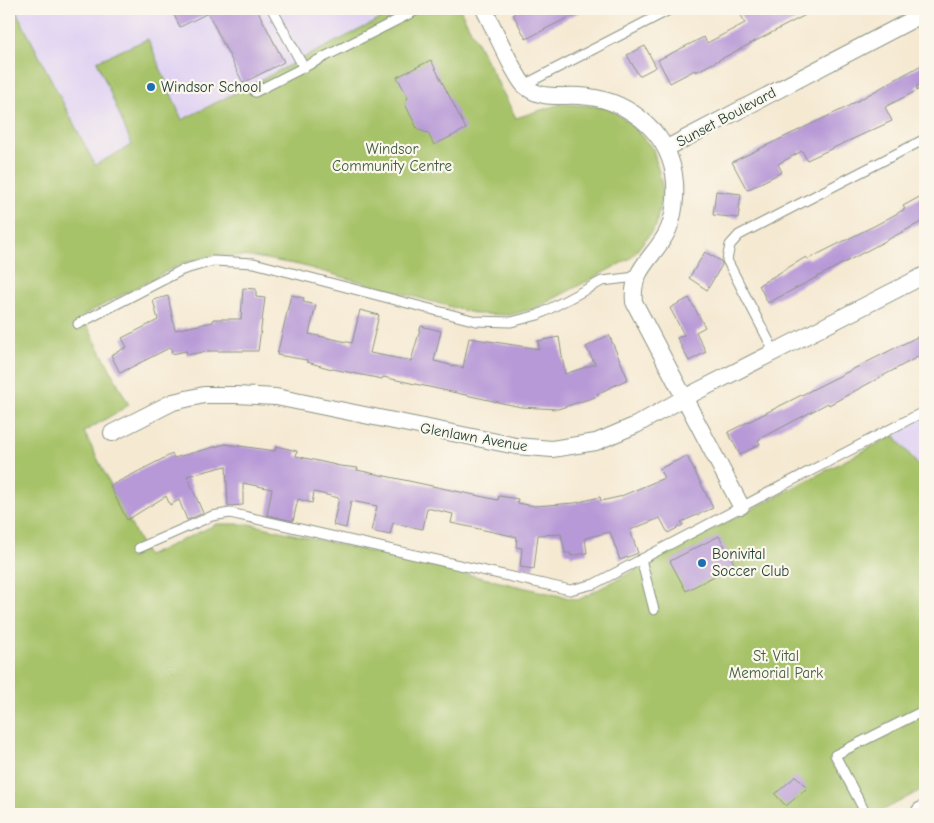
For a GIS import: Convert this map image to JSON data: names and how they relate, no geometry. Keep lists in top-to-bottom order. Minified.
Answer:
{"streets":{"street":["Sunset Boulevard","Glenlawn Avenue"]},"parks":["Windsor Community Centre","St. Vital Memorial Park"],"places":["Windsor School","Bonivital Soccer Club"]}
